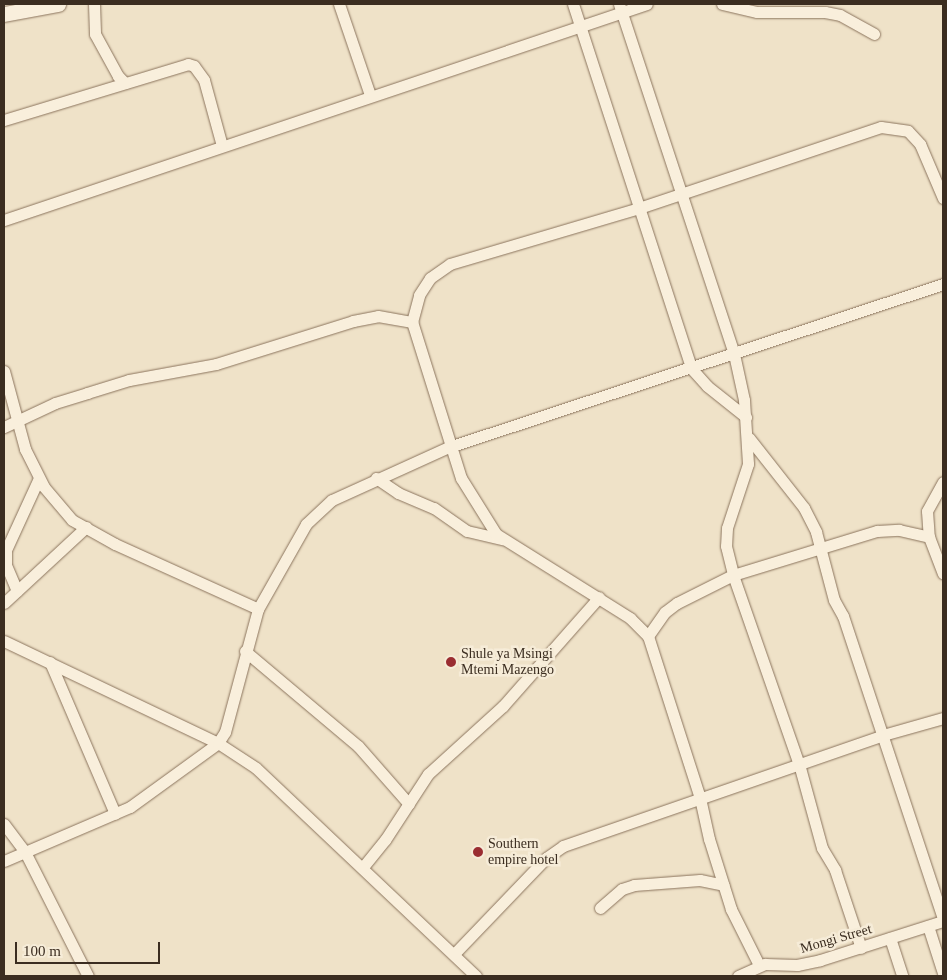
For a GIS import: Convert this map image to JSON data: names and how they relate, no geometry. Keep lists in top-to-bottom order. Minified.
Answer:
{"streets":{"street":["Mongi Street"]},"places":["Shule ya Msingi Mtemi Mazengo","Southern empire hotel"],"scale_bar":"100 m"}
